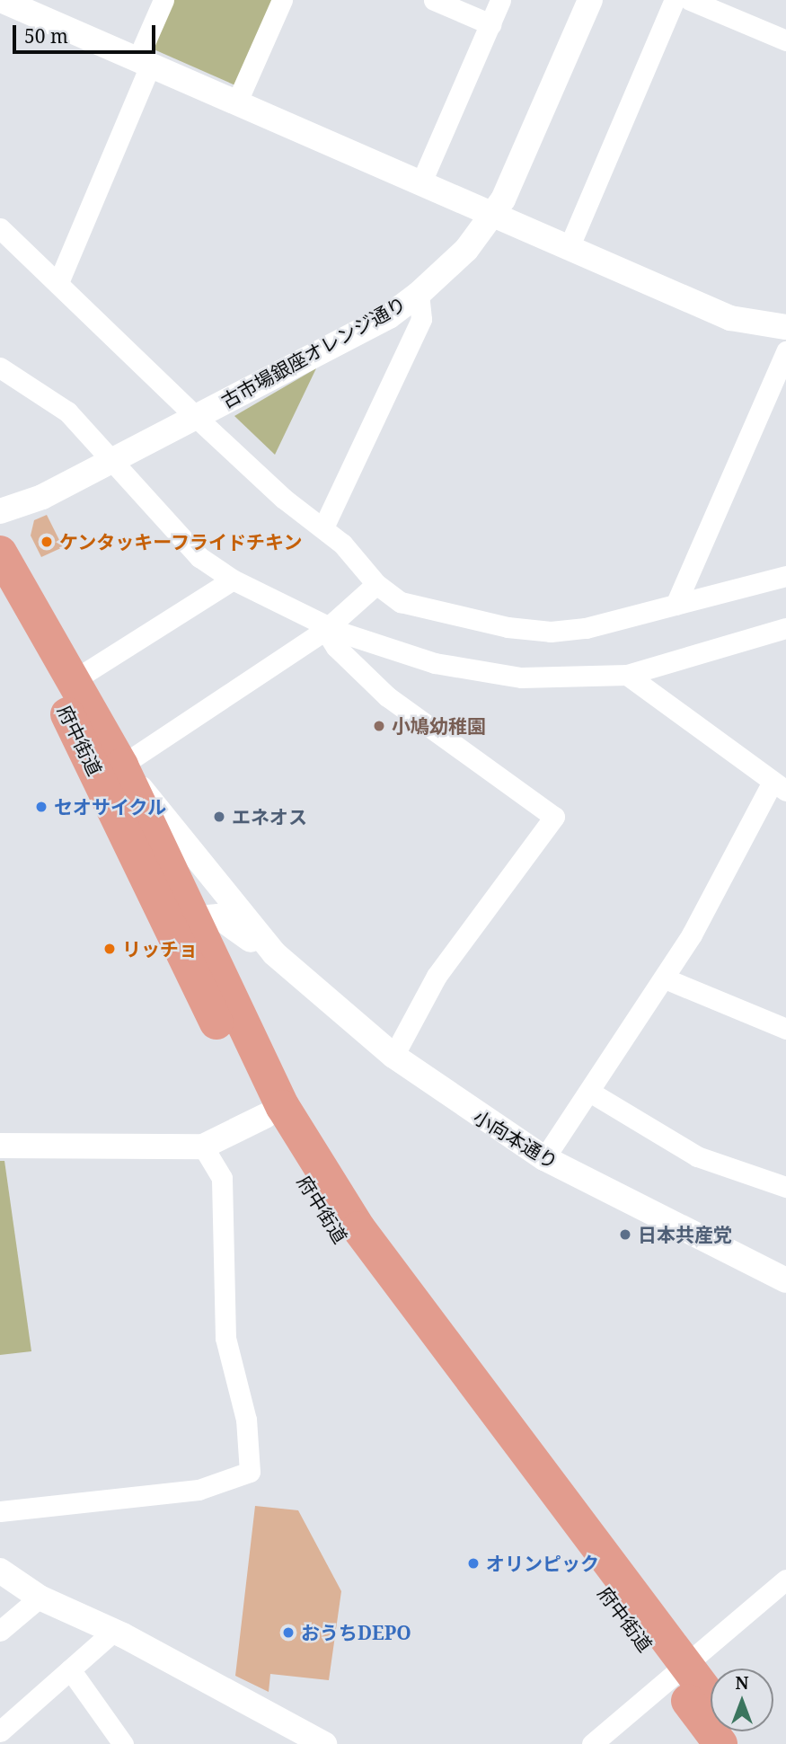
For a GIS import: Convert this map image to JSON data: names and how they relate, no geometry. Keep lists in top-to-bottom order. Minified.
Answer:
{"streets":{"highway":["府中街道"],"street":["古市場銀座オレンジ通り","小向本通り"]},"places":["ケンタッキーフライドチキン","小鳩幼稚園","セオサイクル","エネオス","リッチョ","日本共産党","オリンピック","おうちDEPO"],"scale_bar":"50 m","north":"top"}
